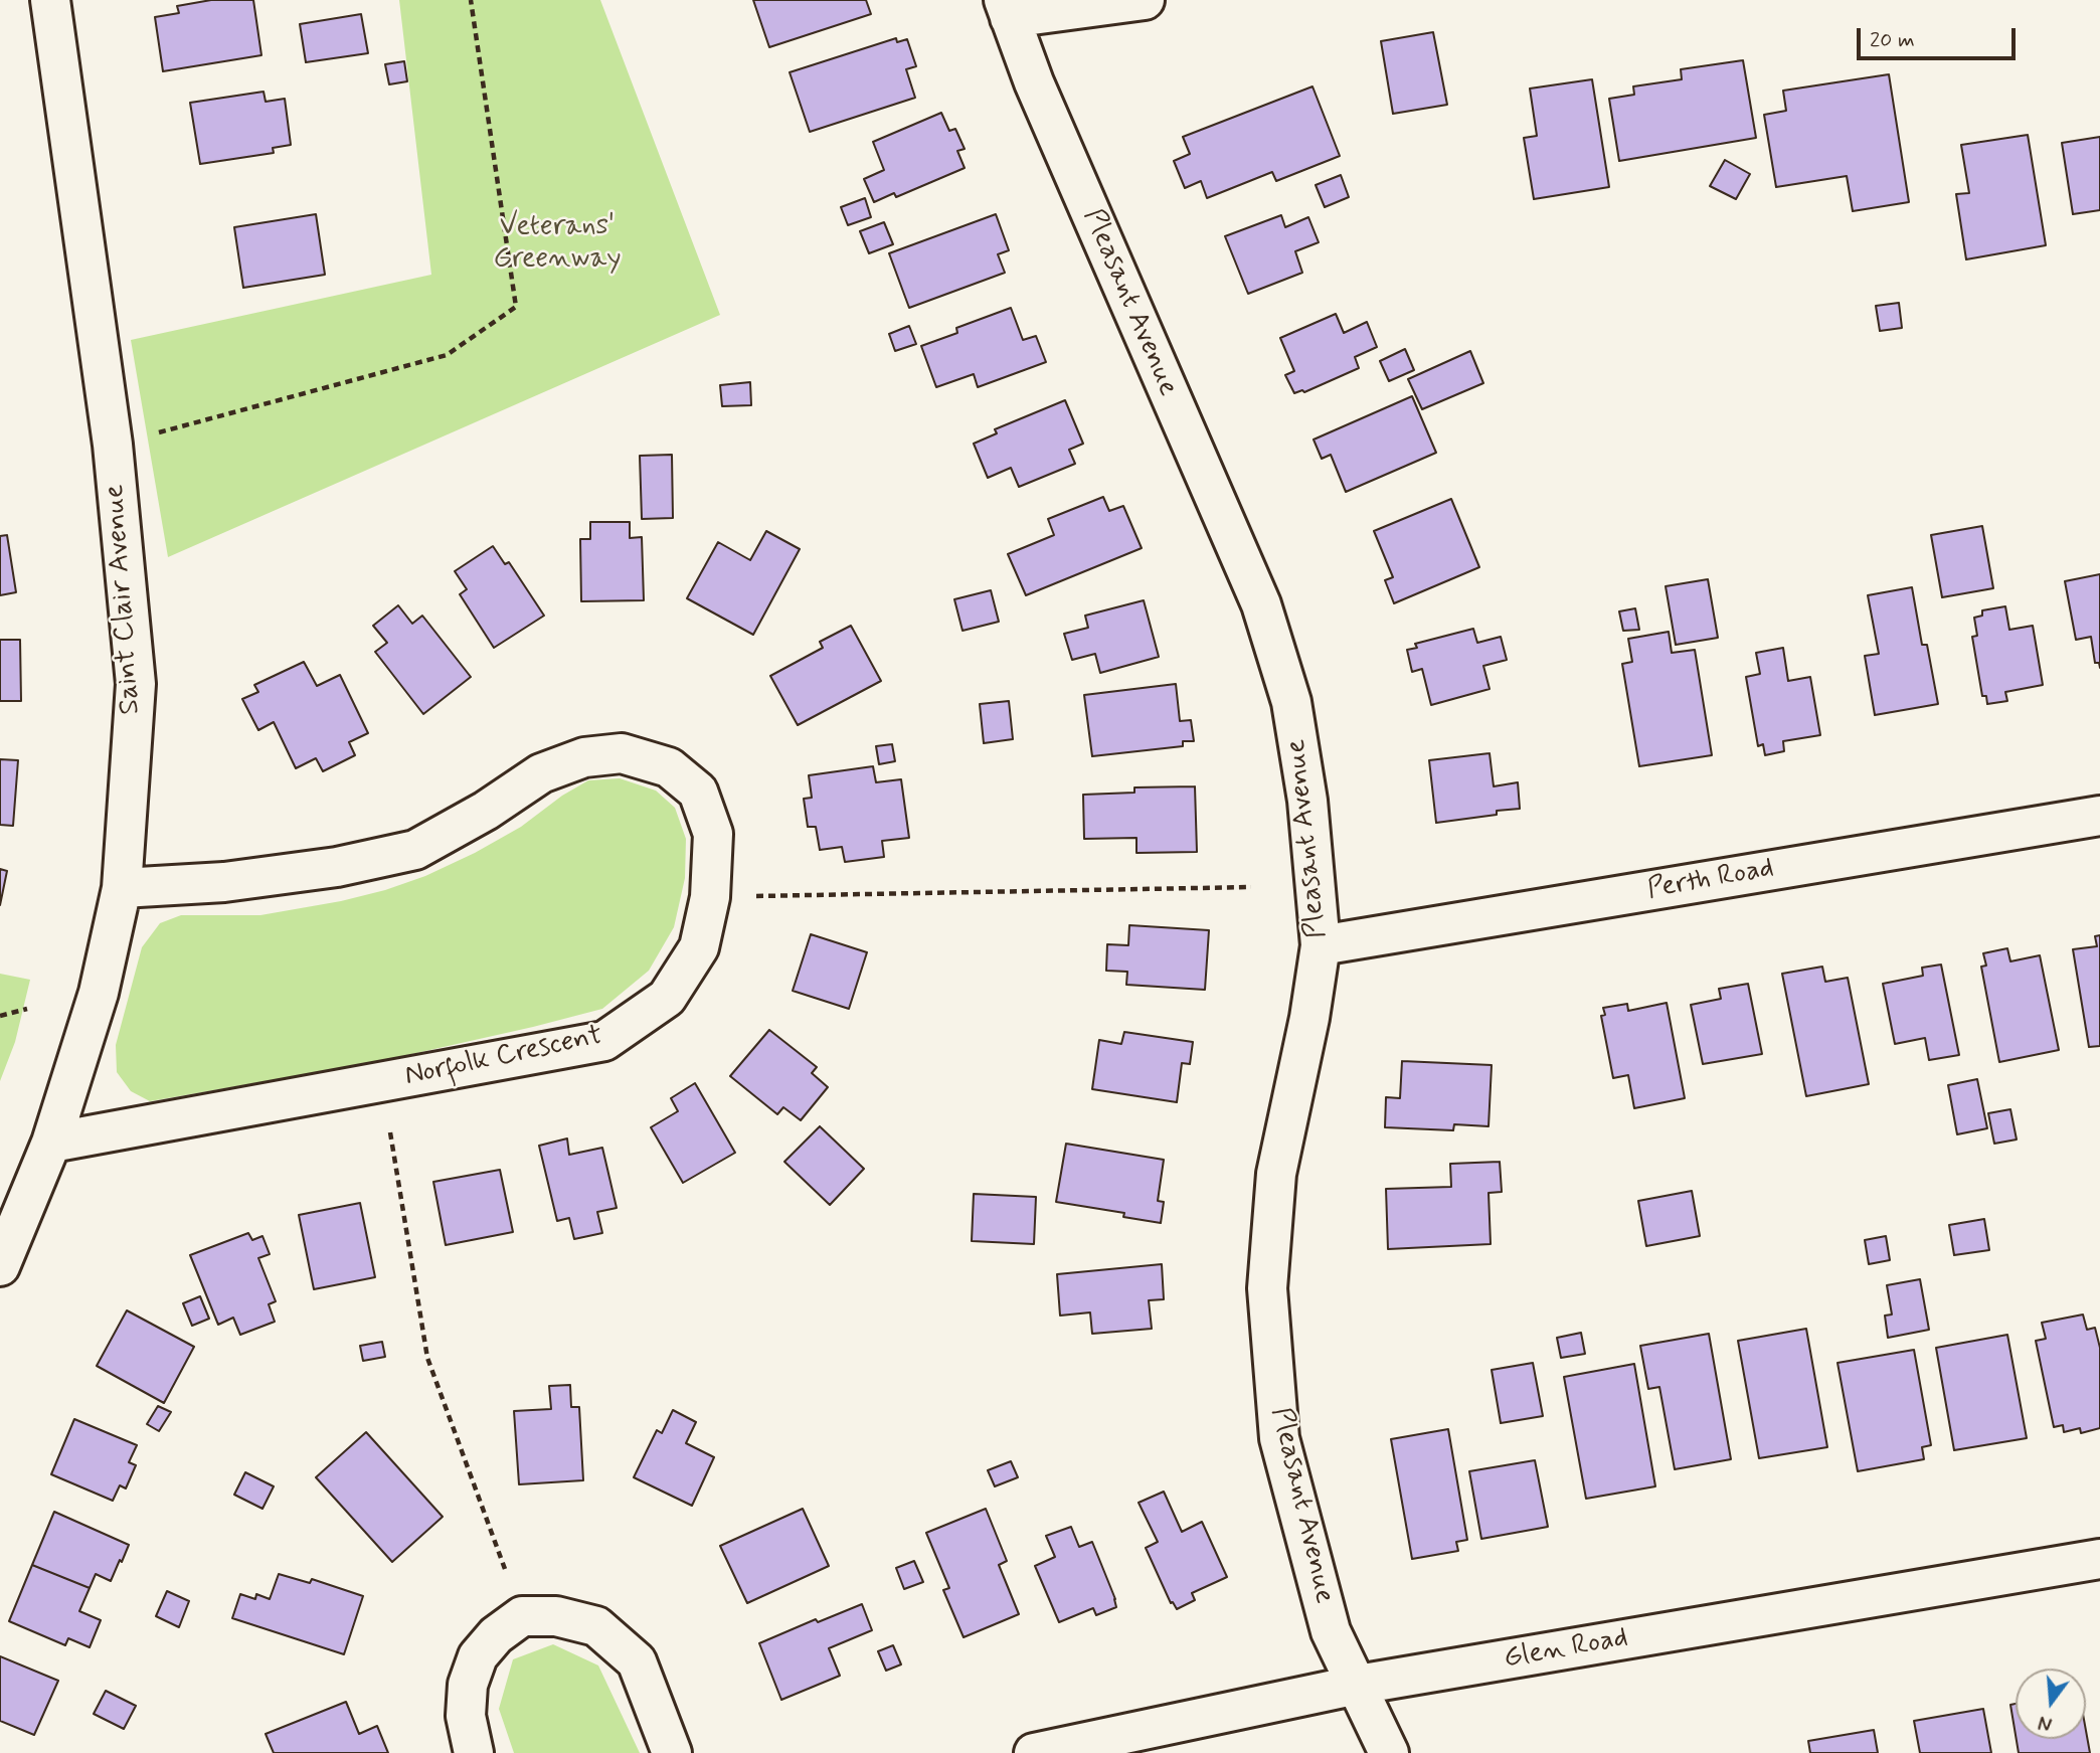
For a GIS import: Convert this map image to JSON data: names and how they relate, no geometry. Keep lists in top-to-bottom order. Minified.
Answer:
{"streets":{"street":["Pleasant Avenue","Saint Clair Avenue","Perth Road","Norfolk Crescent","Glen Road"]},"crossings":[["Pleasant Avenue","Perth Road"],["Pleasant Avenue","Glen Road"],["Saint Clair Avenue","Norfolk Crescent"]],"parks":["Veterans' Greenway"],"scale_bar":"20 m","north":"bottom"}
